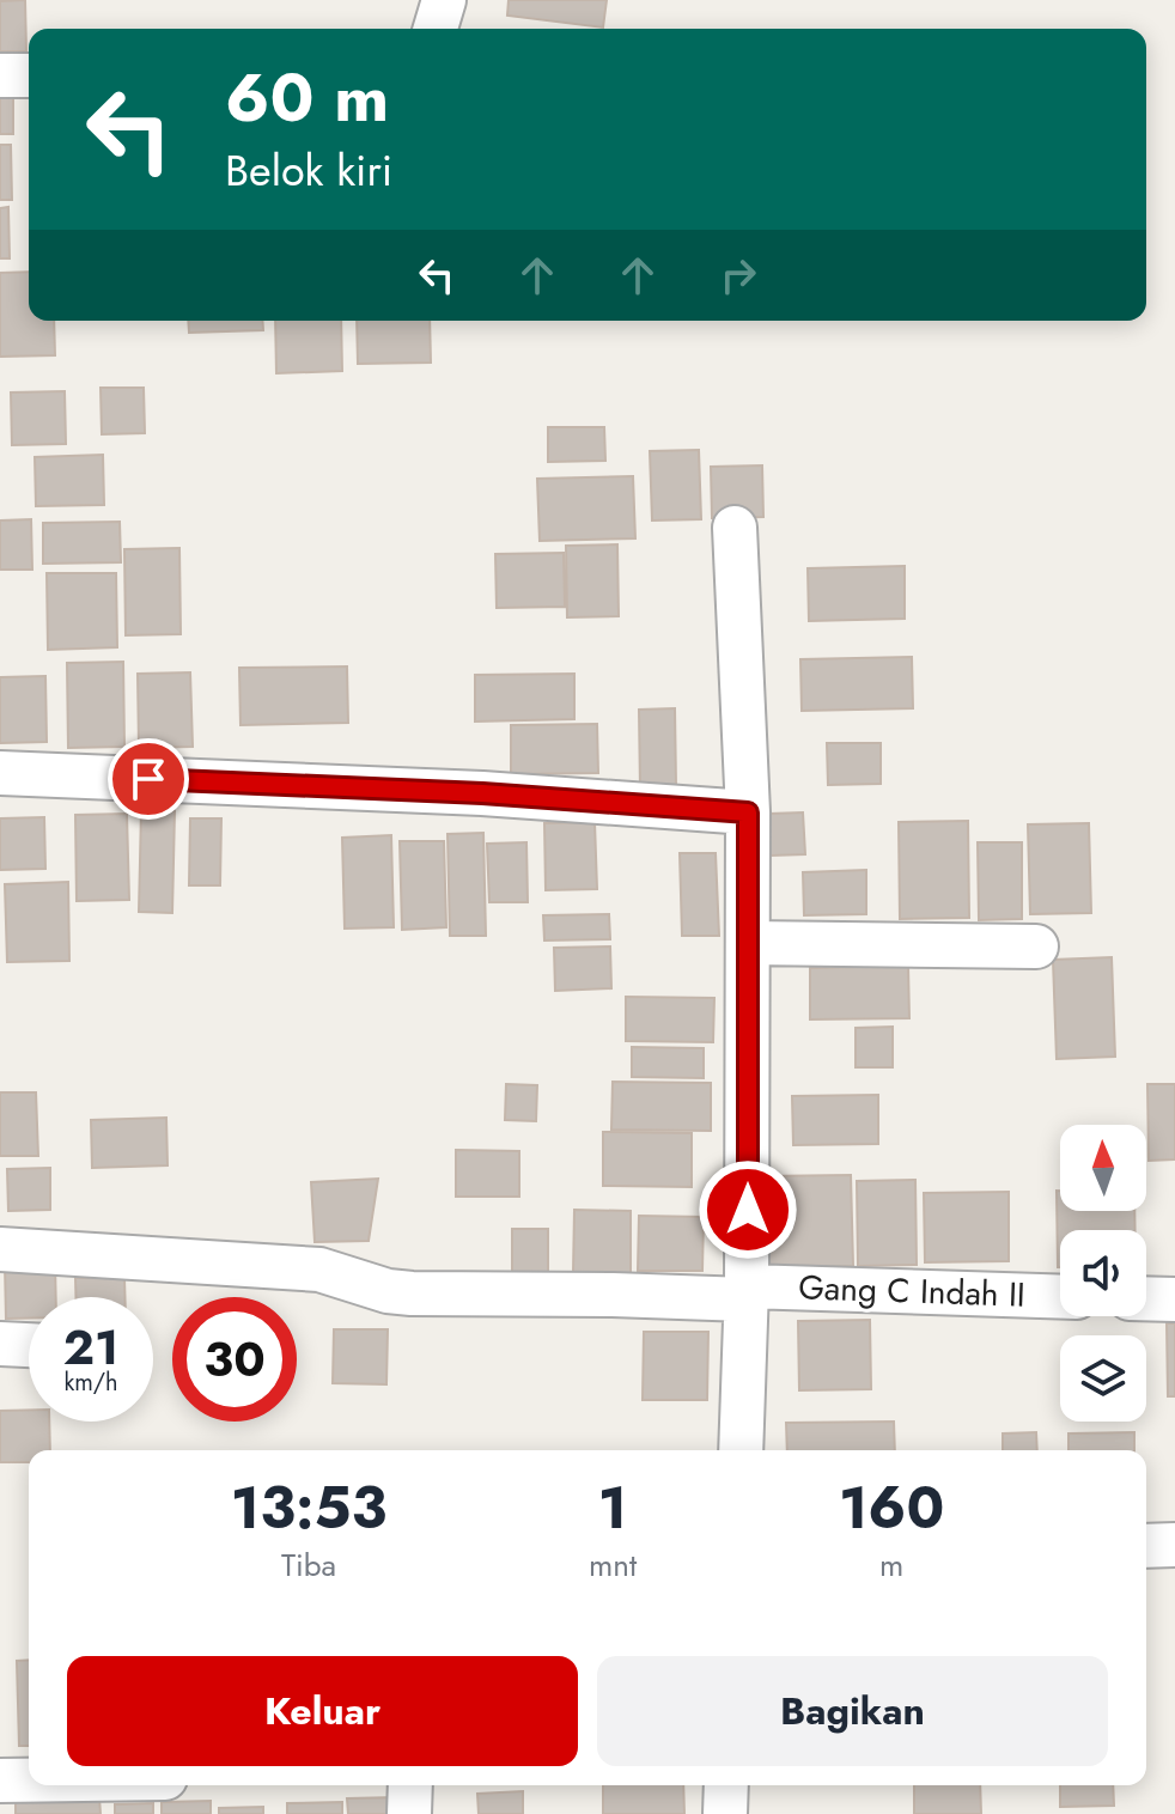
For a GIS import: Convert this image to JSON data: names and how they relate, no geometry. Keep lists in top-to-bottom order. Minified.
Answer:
{"streets":{"street":["Gang C Indah II"]},"north":"top","page":{"turn":["60 m","Belok kiri"],"speed":"21 km/h","limit":"30","eta":["13:53","Tiba","1","mnt","160","m"],"buttons":["Keluar","Bagikan"]}}
